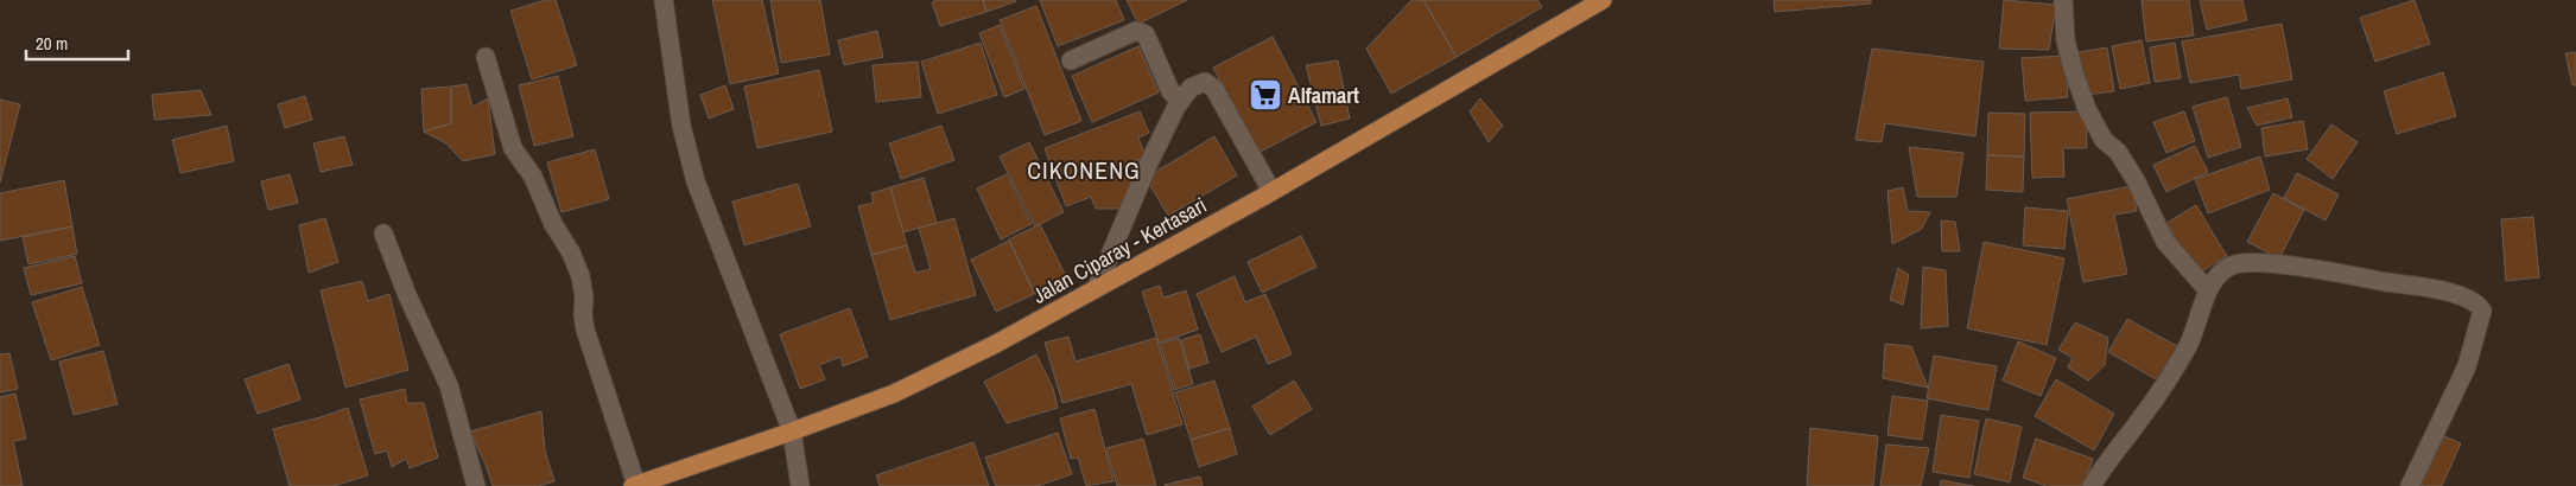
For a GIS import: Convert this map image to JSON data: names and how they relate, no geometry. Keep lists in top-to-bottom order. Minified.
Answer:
{"streets":{"main road":["Jalan Ciparay - Kertasari"]},"districts":["CIKONENG"],"places":{"supermarket":["Alfamart"]},"scale_bar":"20 m"}
